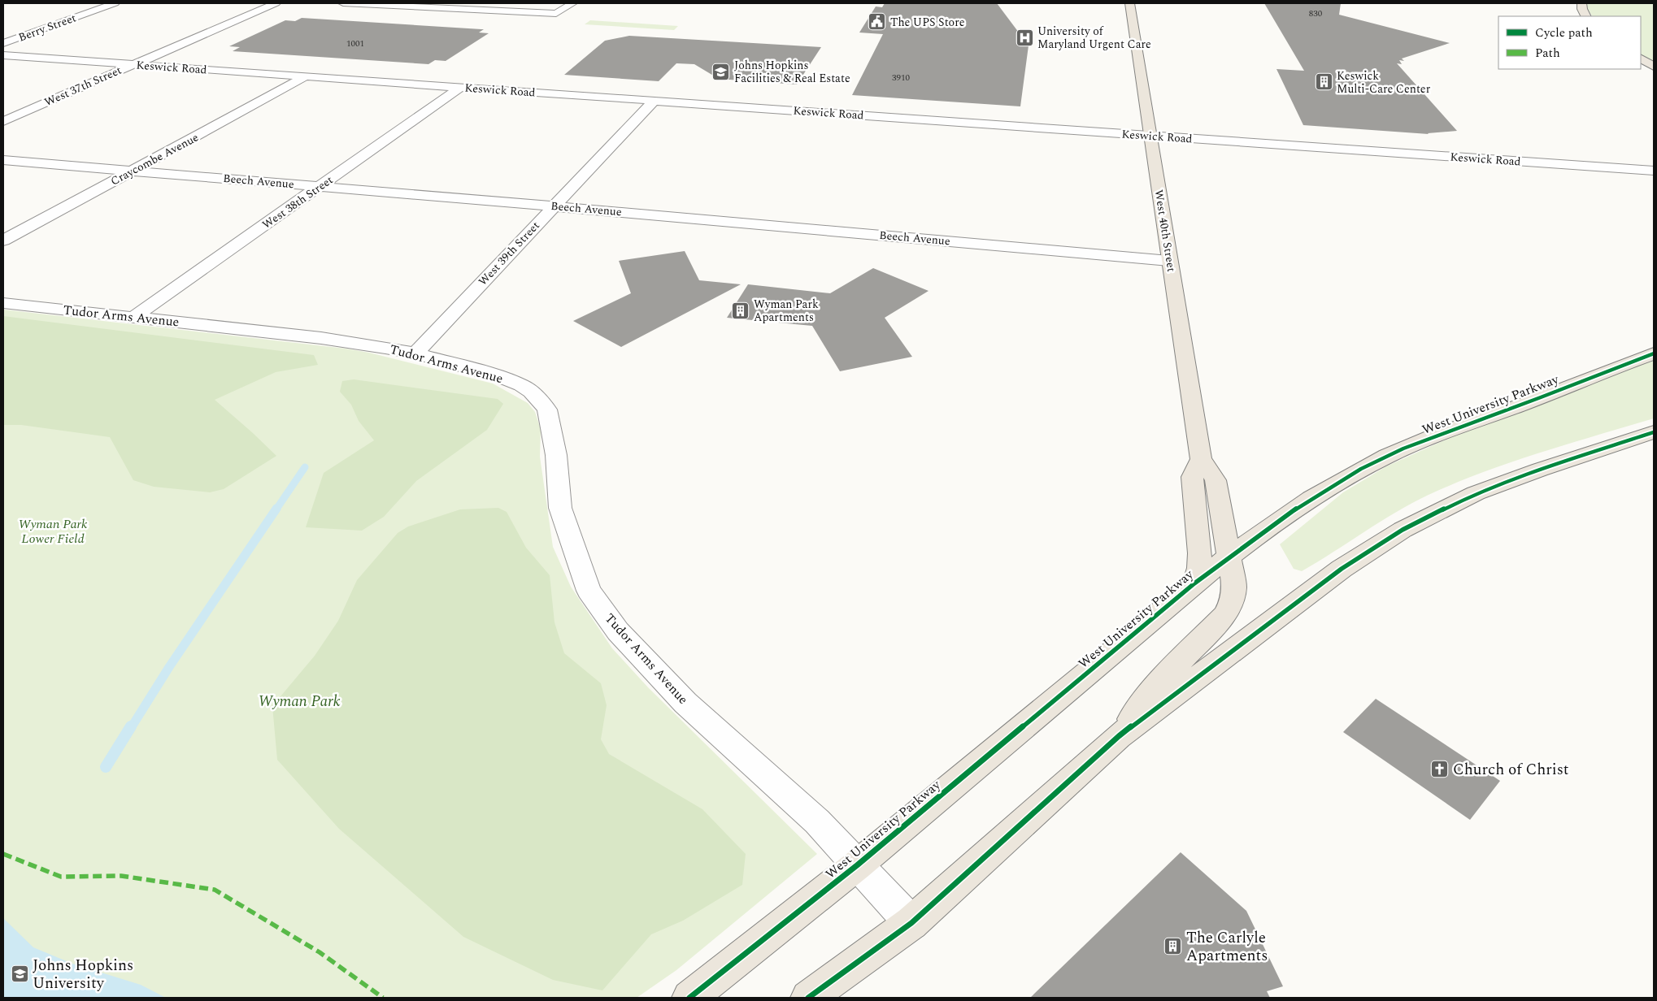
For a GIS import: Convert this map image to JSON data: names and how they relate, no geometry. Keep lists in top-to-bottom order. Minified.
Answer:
{"streets":{"main road":["West 40th Street","West University Parkway"],"street":["Berry Street","Keswick Road","West 37th Street","Craycombe Avenue","Beech Avenue","West 38th Street","West 39th Street","Tudor Arms Avenue"]},"crossings":[["Berry Street","Keswick Road"],["Keswick Road","West 37th Street"],["Keswick Road","Craycombe Avenue"],["Keswick Road","West 38th Street"],["Keswick Road","West 40th Street"],["Keswick Road","West 39th Street"],["Craycombe Avenue","Beech Avenue"],["Beech Avenue","West 38th Street"],["Beech Avenue","West 40th Street"],["Beech Avenue","West 39th Street"],["West 38th Street","Tudor Arms Avenue"],["West 40th Street","West University Parkway"],["West 39th Street","Tudor Arms Avenue"],["Tudor Arms Avenue","West University Parkway"]],"parks":["Wyman Park Lower Field","Wyman Park"],"places":{"public building":["The UPS Store"],"hospital":["University of Maryland Urgent Care"],"school or university":["Johns Hopkins Facilities & Real Estate","Johns Hopkins University"],"building":["Keswick Multi-Care Center","Wyman Park Apartments","The Carlyle Apartments"],"church":["Church of Christ"]},"house_numbers":["830","1001","3910"],"legend":["Cycle path","Path"]}
